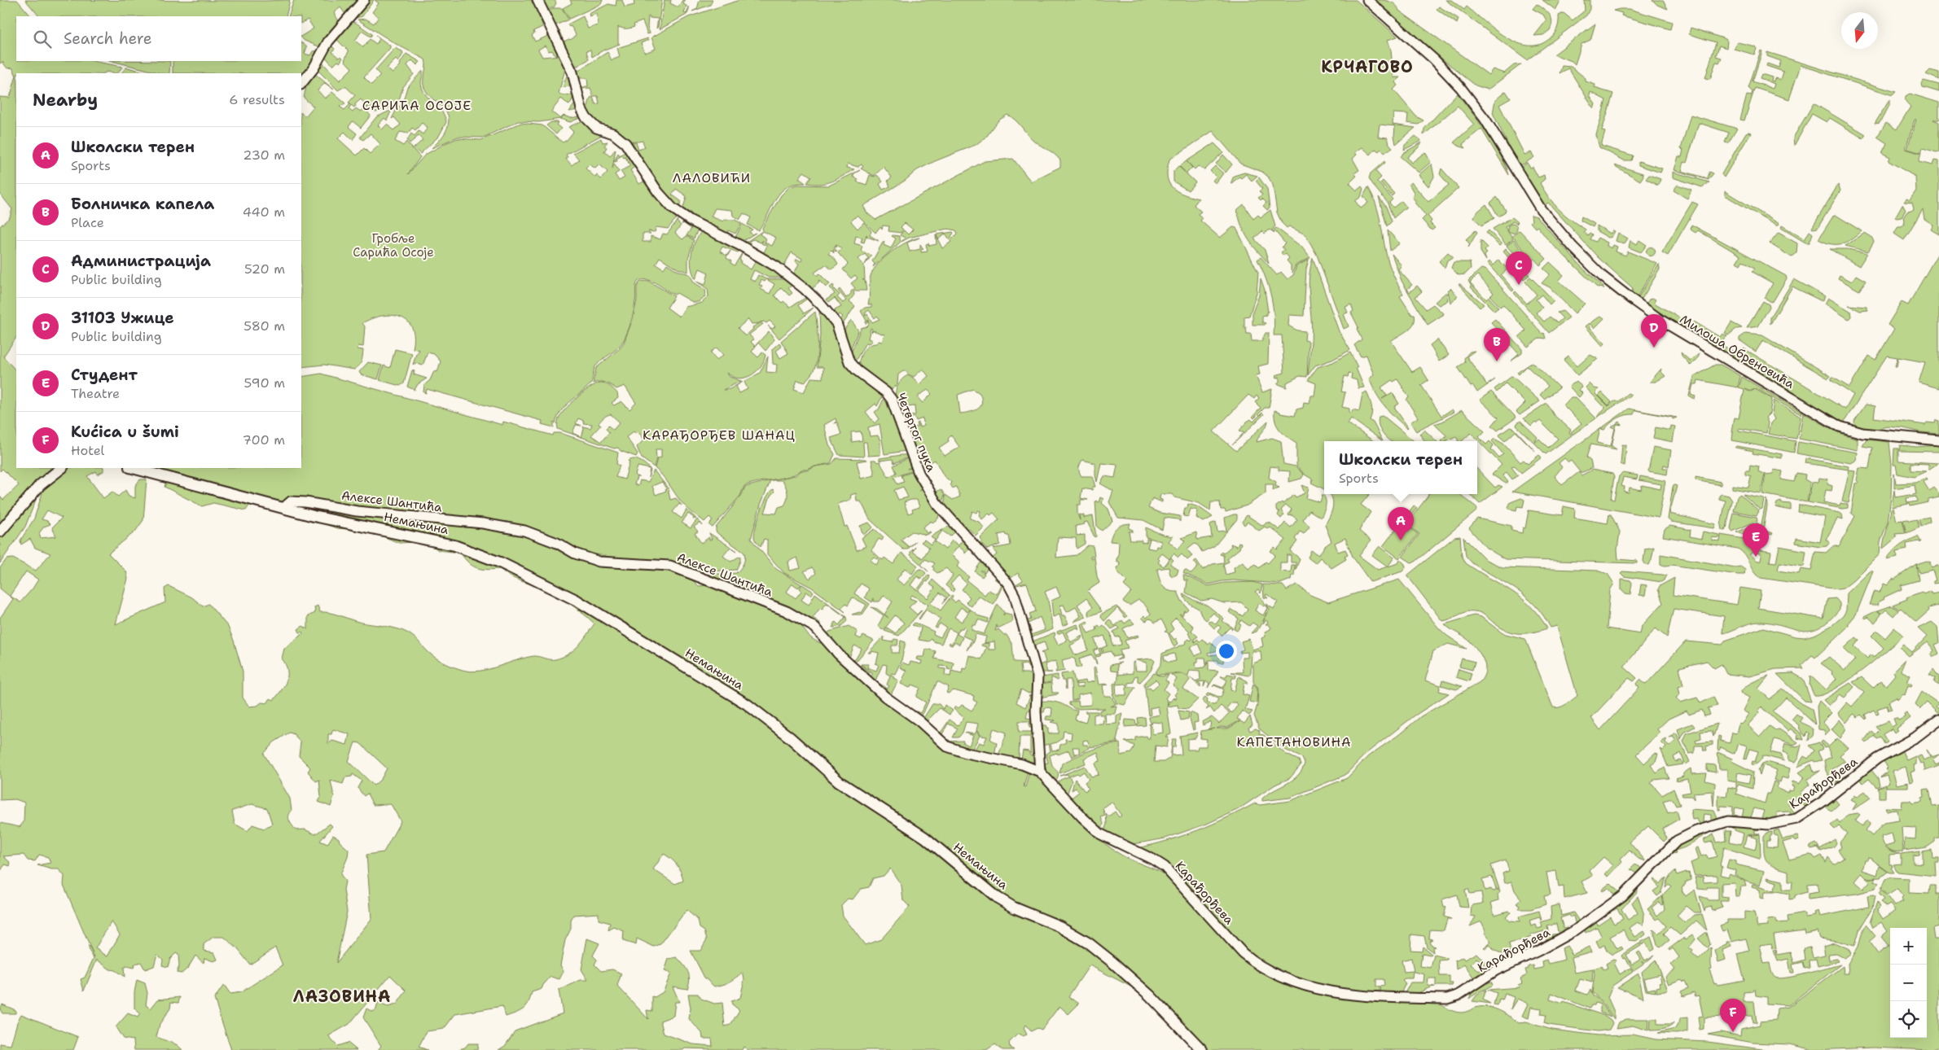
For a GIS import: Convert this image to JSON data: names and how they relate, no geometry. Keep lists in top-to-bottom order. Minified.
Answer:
{"streets":{"main road":["Немањина"],"street":["Милоша Обреновића","Четвртог пука","Алексе Шантића","Карађорђева"]},"crossings":[["Четвртог пука","Алексе Шантића"],["Четвртог пука","Карађорђева"],["Алексе Шантића","Немањина"],["Алексе Шантића","Карађорђева"]],"districts":["КРЧАГОВО","САРИЋА ОСОЈЕ","ЛАЛОВИЋИ","КАРАЂОРЂЕВ ШАНАЦ","КАПЕТАНОВИНА","ЛАЗОВИНА"],"parks":["Гробље Сарића Осоје"],"north":"bottom","page":{"search":"Search here","heading":["Nearby","6 results"],"list":[{"mark":"A","name":"Школски терен","note":"Sports","value":"230 m"},{"mark":"B","name":"Болничка капела","note":"Place","value":"440 m"},{"mark":"C","name":"Администрација","note":"Public building","value":"520 m"},{"mark":"D","name":"31103 Ужице","note":"Public building","value":"580 m"},{"mark":"E","name":"Студент","note":"Theatre","value":"590 m"},{"mark":"F","name":"Kućica u šumi","note":"Hotel","value":"700 m"}],"pins":["C","D","B","A","E","F"],"popup":["Школски терен","Sports"],"map_buttons":["+","−"]}}
